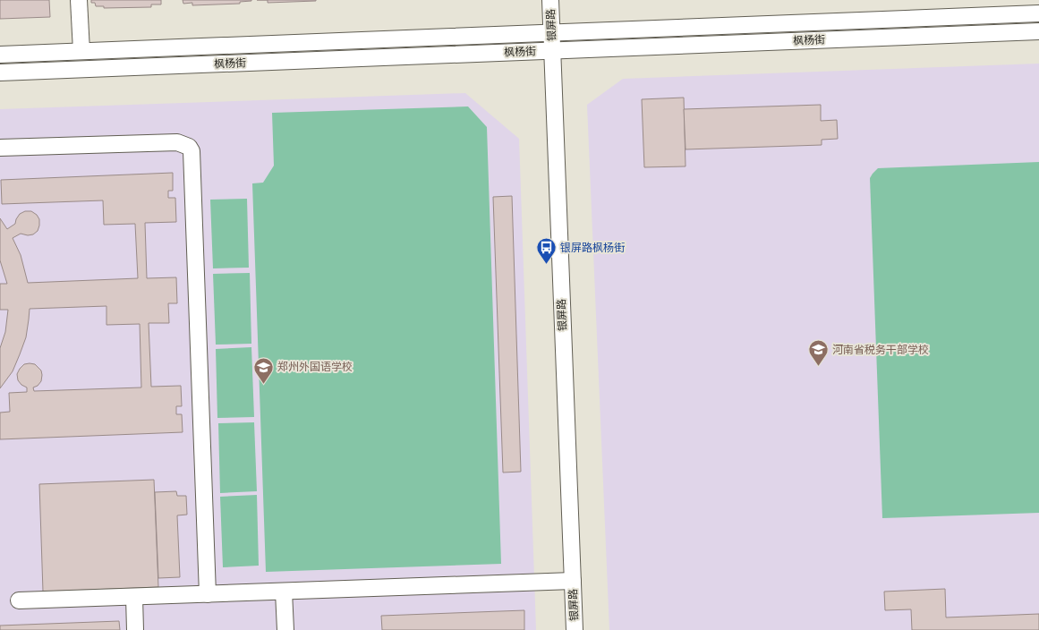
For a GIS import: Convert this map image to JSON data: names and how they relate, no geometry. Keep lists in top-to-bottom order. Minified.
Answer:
{"streets":{"street":["银屏路","枫杨街"]},"crossings":[["银屏路","枫杨街"]],"places":{"bus stop":["银屏路枫杨街"],"school or university":["河南省税务干部学校","郑州外国语学校"]}}
